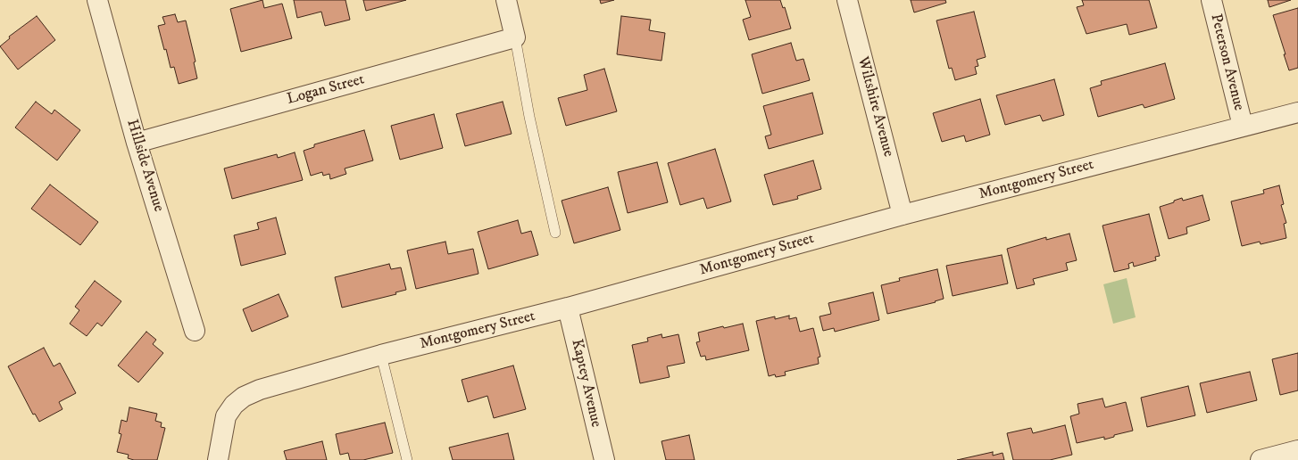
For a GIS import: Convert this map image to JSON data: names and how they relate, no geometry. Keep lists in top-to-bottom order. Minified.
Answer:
{"streets":{"street":["Peterson Avenue","Logan Street","Wiltshire Avenue","Hillside Avenue","Montgomery Street","Kaptey Avenue"]},"crossings":[["Peterson Avenue","Montgomery Street"],["Logan Street","Hillside Avenue"],["Wiltshire Avenue","Montgomery Street"],["Montgomery Street","Kaptey Avenue"]]}
